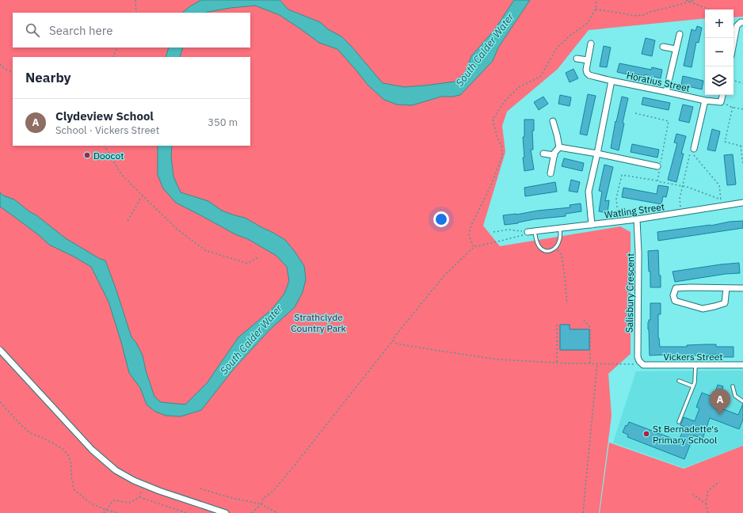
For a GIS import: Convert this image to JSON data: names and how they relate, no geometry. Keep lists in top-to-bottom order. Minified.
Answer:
{"streets":{"street":["Horatius Street","Watling Street","Salisbury Crescent","Vickers Street"]},"crossings":[["Horatius Street","Watling Street"],["Watling Street","Salisbury Crescent"],["Salisbury Crescent","Vickers Street"]],"water":["South Calder Water"],"parks":["Strathclyde Country Park"],"places":["Doocot","St Bernadette's Primary School"],"page":{"map_buttons":["+","−"],"search":"Search here","heading":"Nearby","list":[{"mark":"A","name":"Clydeview School","note":"School · Vickers Street","value":"350 m"}],"pins":"A"}}
